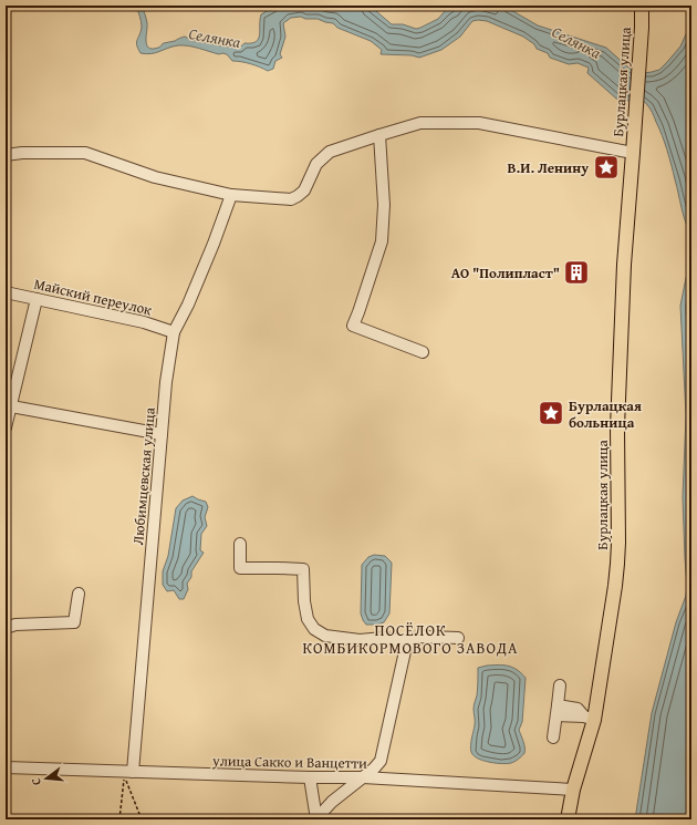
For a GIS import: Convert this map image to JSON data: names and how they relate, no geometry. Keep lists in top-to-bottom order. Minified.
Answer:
{"streets":{"main road":["Бурлацкая улица"],"street":["Майский переулок","Любимцевская улица","улица Сакко и Ванцетти"]},"crossings":[["Бурлацкая улица","улица Сакко и Ванцетти"],["Майский переулок","Любимцевская улица"],["Любимцевская улица","улица Сакко и Ванцетти"]],"districts":["ПОСЁЛОК КОМБИКОРМОВОГО ЗАВОДА"],"water":["Селянка"],"places":{"place":["В.И. Ленину","Бурлацкая больница"],"building":["АО \"Полипласт\""]},"north":"left"}
